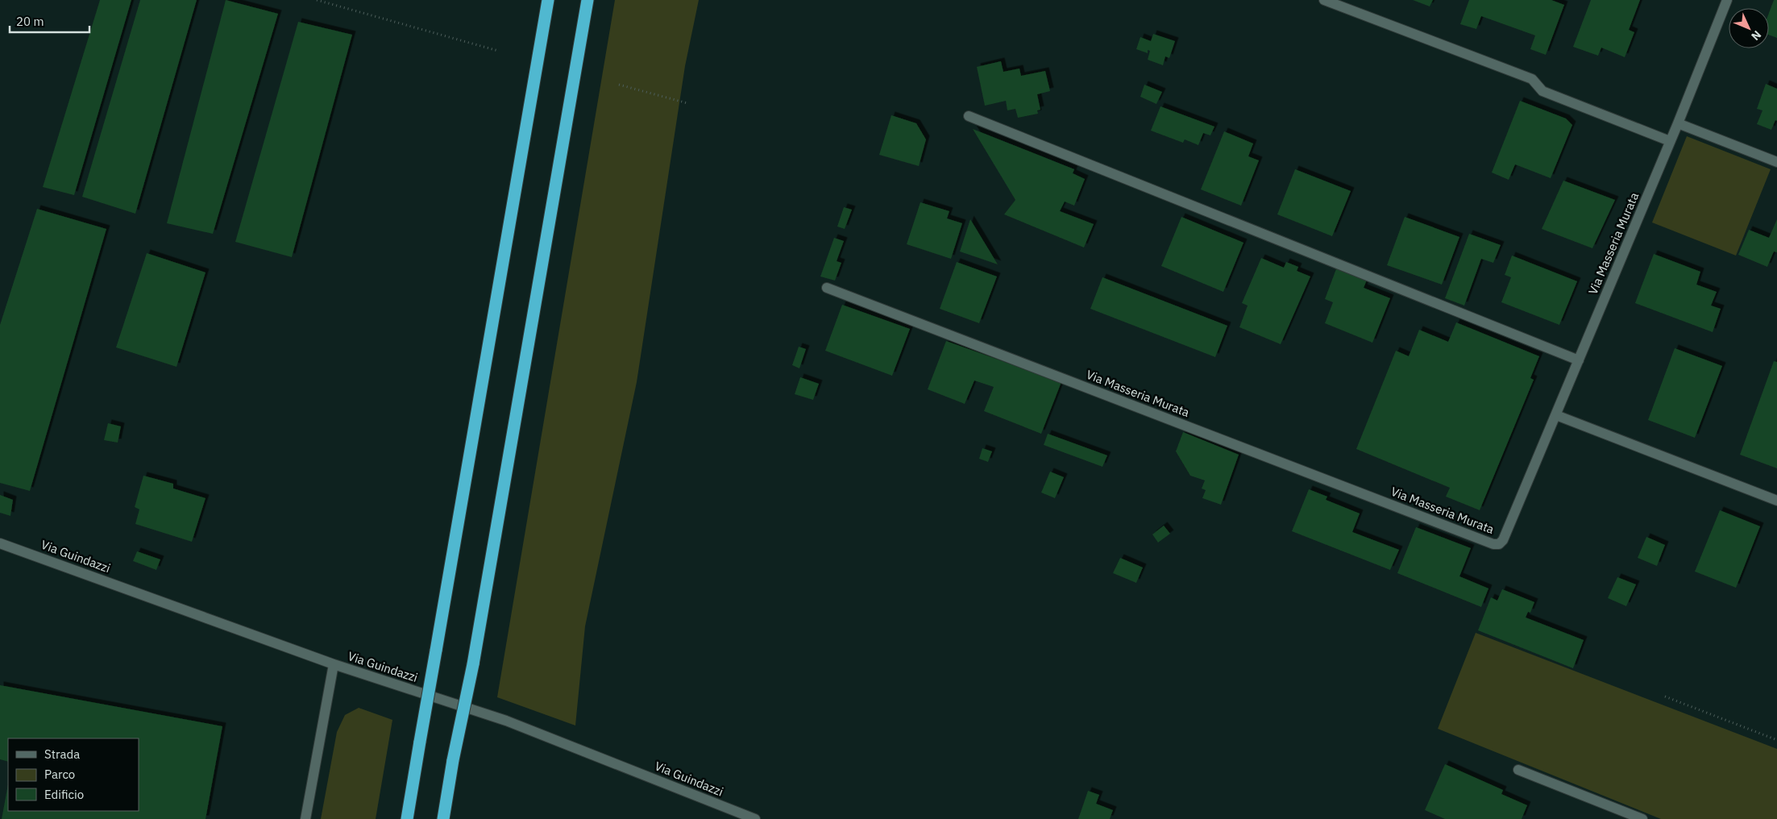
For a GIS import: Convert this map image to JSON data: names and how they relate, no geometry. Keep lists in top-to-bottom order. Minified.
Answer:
{"streets":{"street":["Via Masseria Murata","Via Guindazzi"]},"legend":["Strada","Parco","Edificio"],"scale_bar":"20 m","north":"bottom right"}
